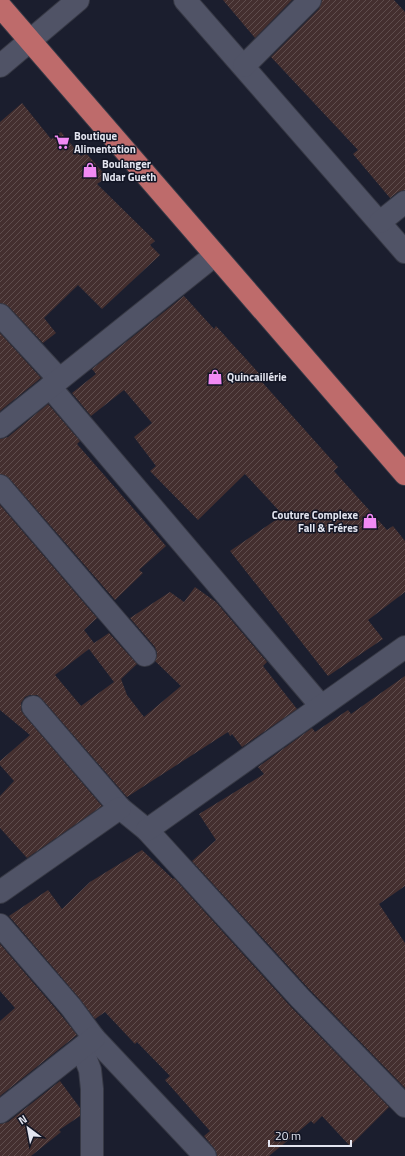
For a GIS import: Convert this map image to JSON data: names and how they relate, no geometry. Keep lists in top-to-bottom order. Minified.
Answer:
{"places":{"supermarket":["Boutique Alimentation"],"shop":["Boulanger Ndar Gueth","Quincaillérie","Couture Complexe Fall & Fréres"]},"scale_bar":"20 m","north":"top left"}
